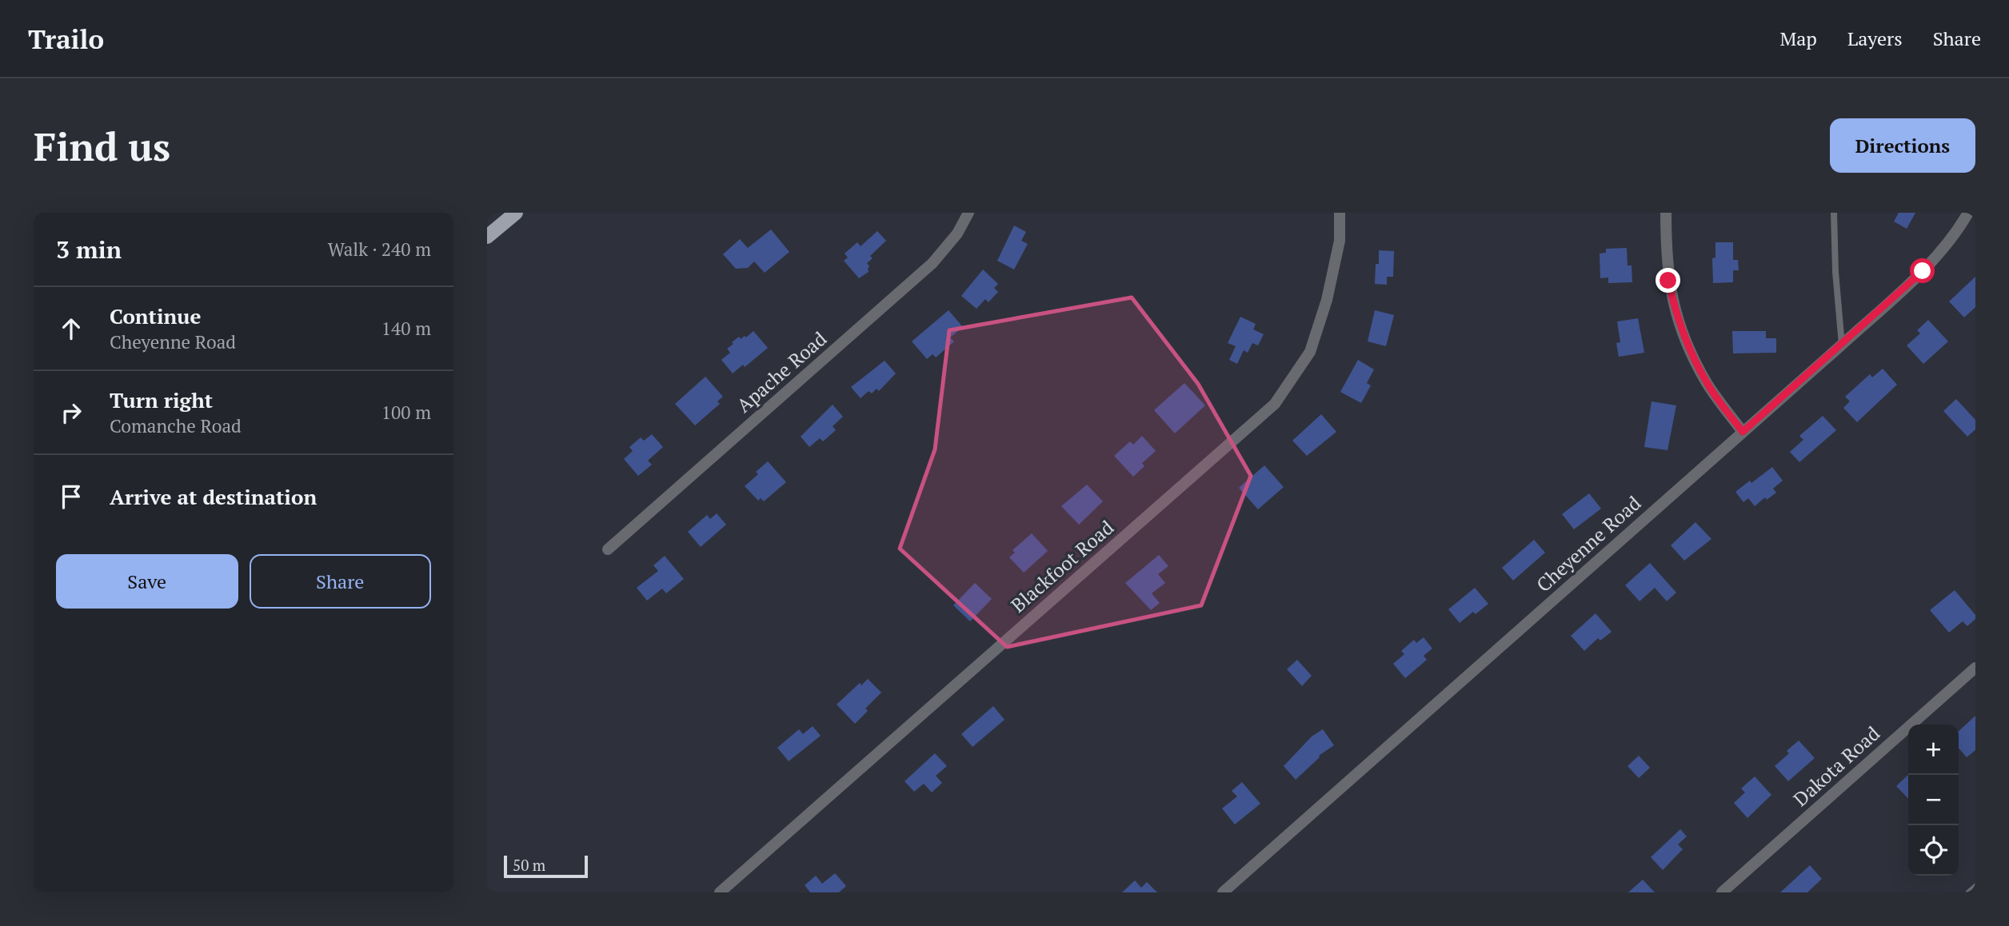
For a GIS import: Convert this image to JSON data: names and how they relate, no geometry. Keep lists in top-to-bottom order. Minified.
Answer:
{"streets":{"street":["Apache Road","Cheyenne Road","Blackfoot Road","Dakota Road"]},"scale_bar":"50 m","page":{"header":"Trailo","nav":["Map","Layers","Share"],"buttons":["Directions",["Save","Share"]],"title":"Find us","heading":["3 min","Walk · 240 m"],"list":[["Continue","Cheyenne Road","140 m"],["Turn right","Comanche Road","100 m"],"Arrive at destination"],"map_buttons":["+","−"],"scale":"50 m"}}
